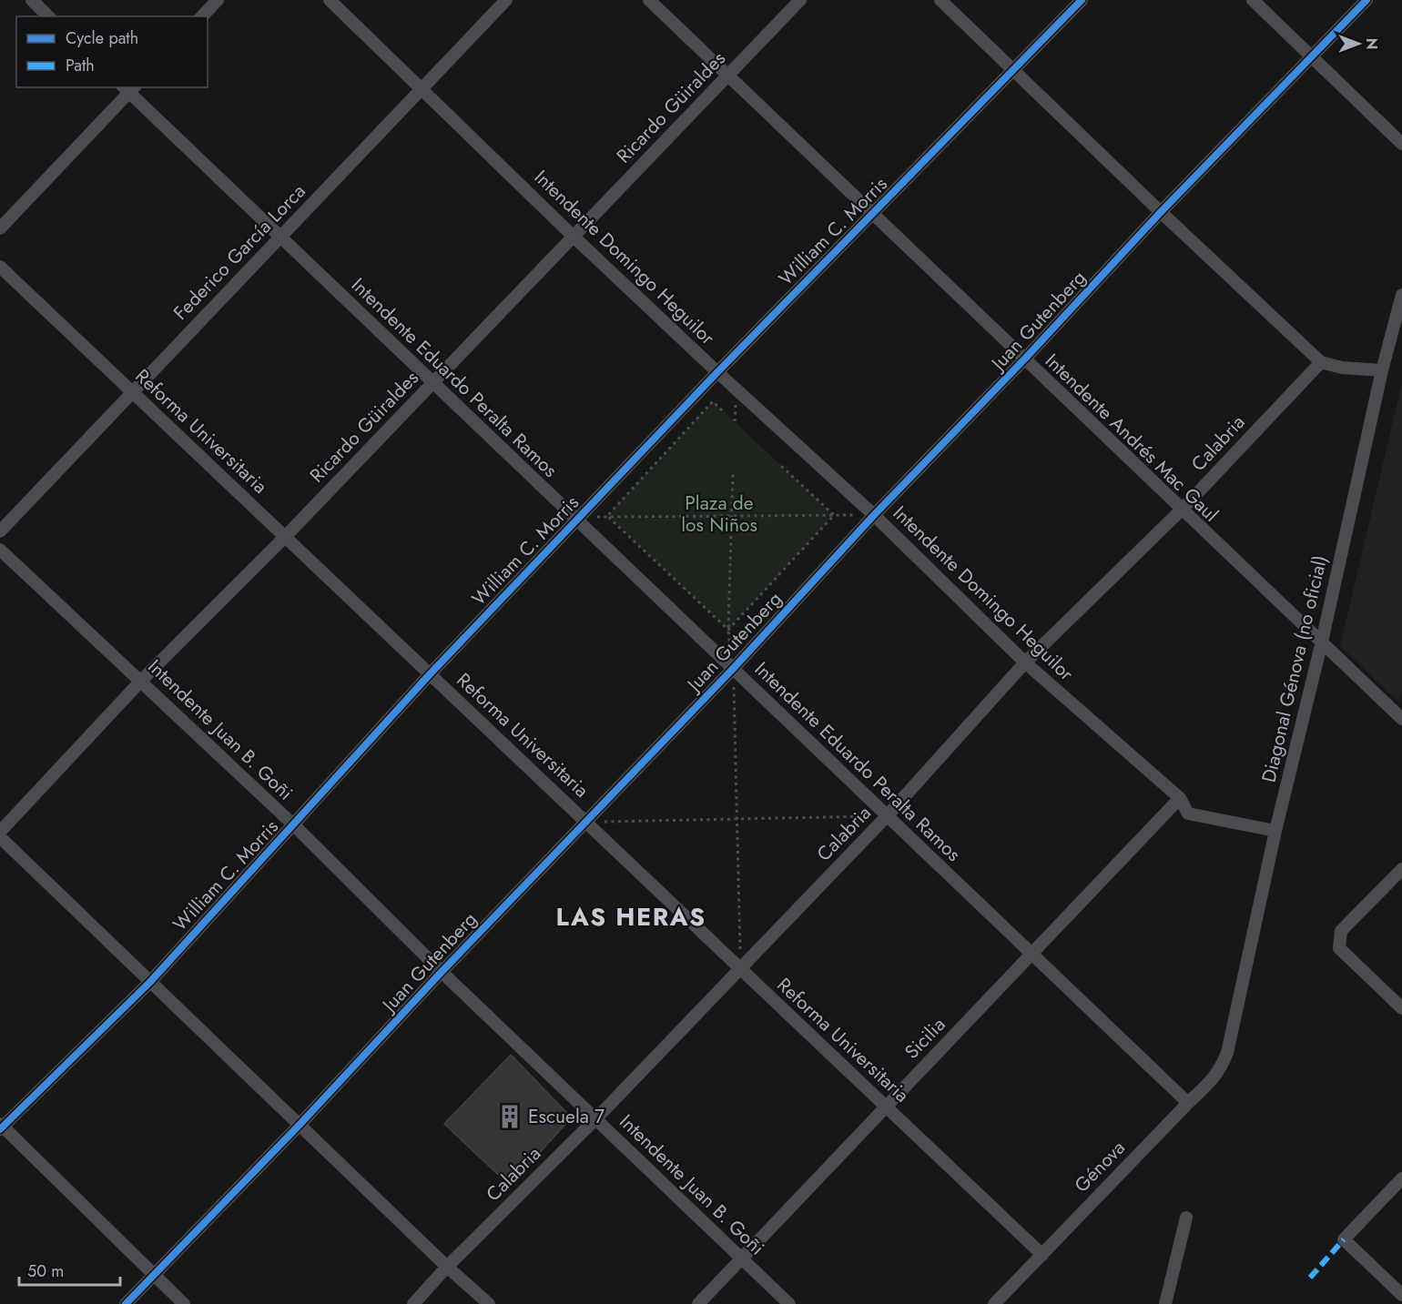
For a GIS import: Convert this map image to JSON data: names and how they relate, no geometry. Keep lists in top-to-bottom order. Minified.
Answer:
{"streets":{"street":["Ricardo Güiraldes","William C. Morris","Federico García Lorca","Intendente Domingo Heguilor","Juan Gutenberg","Intendente Eduardo Peralta Ramos","Reforma Universitaria","Intendente Andrés Mac Gaul","Calabria","Diagonal Génova (no oficial)","Intendente Juan B. Goñi","Sicilia","Génova"]},"crossings":[["Ricardo Güiraldes","Intendente Domingo Heguilor"],["Ricardo Güiraldes","Intendente Eduardo Peralta Ramos"],["Ricardo Güiraldes","Reforma Universitaria"],["Ricardo Güiraldes","Intendente Andrés Mac Gaul"],["Ricardo Güiraldes","Intendente Juan B. Goñi"],["William C. Morris","Intendente Domingo Heguilor"],["William C. Morris","Intendente Eduardo Peralta Ramos"],["William C. Morris","Reforma Universitaria"],["William C. Morris","Intendente Andrés Mac Gaul"],["William C. Morris","Intendente Juan B. Goñi"],["Federico García Lorca","Intendente Domingo Heguilor"],["Federico García Lorca","Intendente Eduardo Peralta Ramos"],["Federico García Lorca","Reforma Universitaria"],["Intendente Domingo Heguilor","Juan Gutenberg"],["Intendente Domingo Heguilor","Calabria"],["Intendente Domingo Heguilor","Diagonal Génova (no oficial)"],["Intendente Domingo Heguilor","Sicilia"],["Juan Gutenberg","Intendente Eduardo Peralta Ramos"],["Juan Gutenberg","Reforma Universitaria"],["Juan Gutenberg","Intendente Andrés Mac Gaul"],["Juan Gutenberg","Intendente Juan B. Goñi"],["Intendente Eduardo Peralta Ramos","Calabria"],["Intendente Eduardo Peralta Ramos","Sicilia"],["Intendente Eduardo Peralta Ramos","Génova"],["Reforma Universitaria","Calabria"],["Reforma Universitaria","Sicilia"],["Reforma Universitaria","Génova"],["Intendente Andrés Mac Gaul","Calabria"],["Intendente Andrés Mac Gaul","Diagonal Génova (no oficial)"],["Calabria","Intendente Juan B. Goñi"],["Diagonal Génova (no oficial)","Génova"],["Intendente Juan B. Goñi","Sicilia"]],"districts":["LAS HERAS"],"parks":["Plaza de los Niños"],"places":{"building":["Escuela 7"]},"legend":["Cycle path","Path"],"scale_bar":"50 m","north":"right"}
